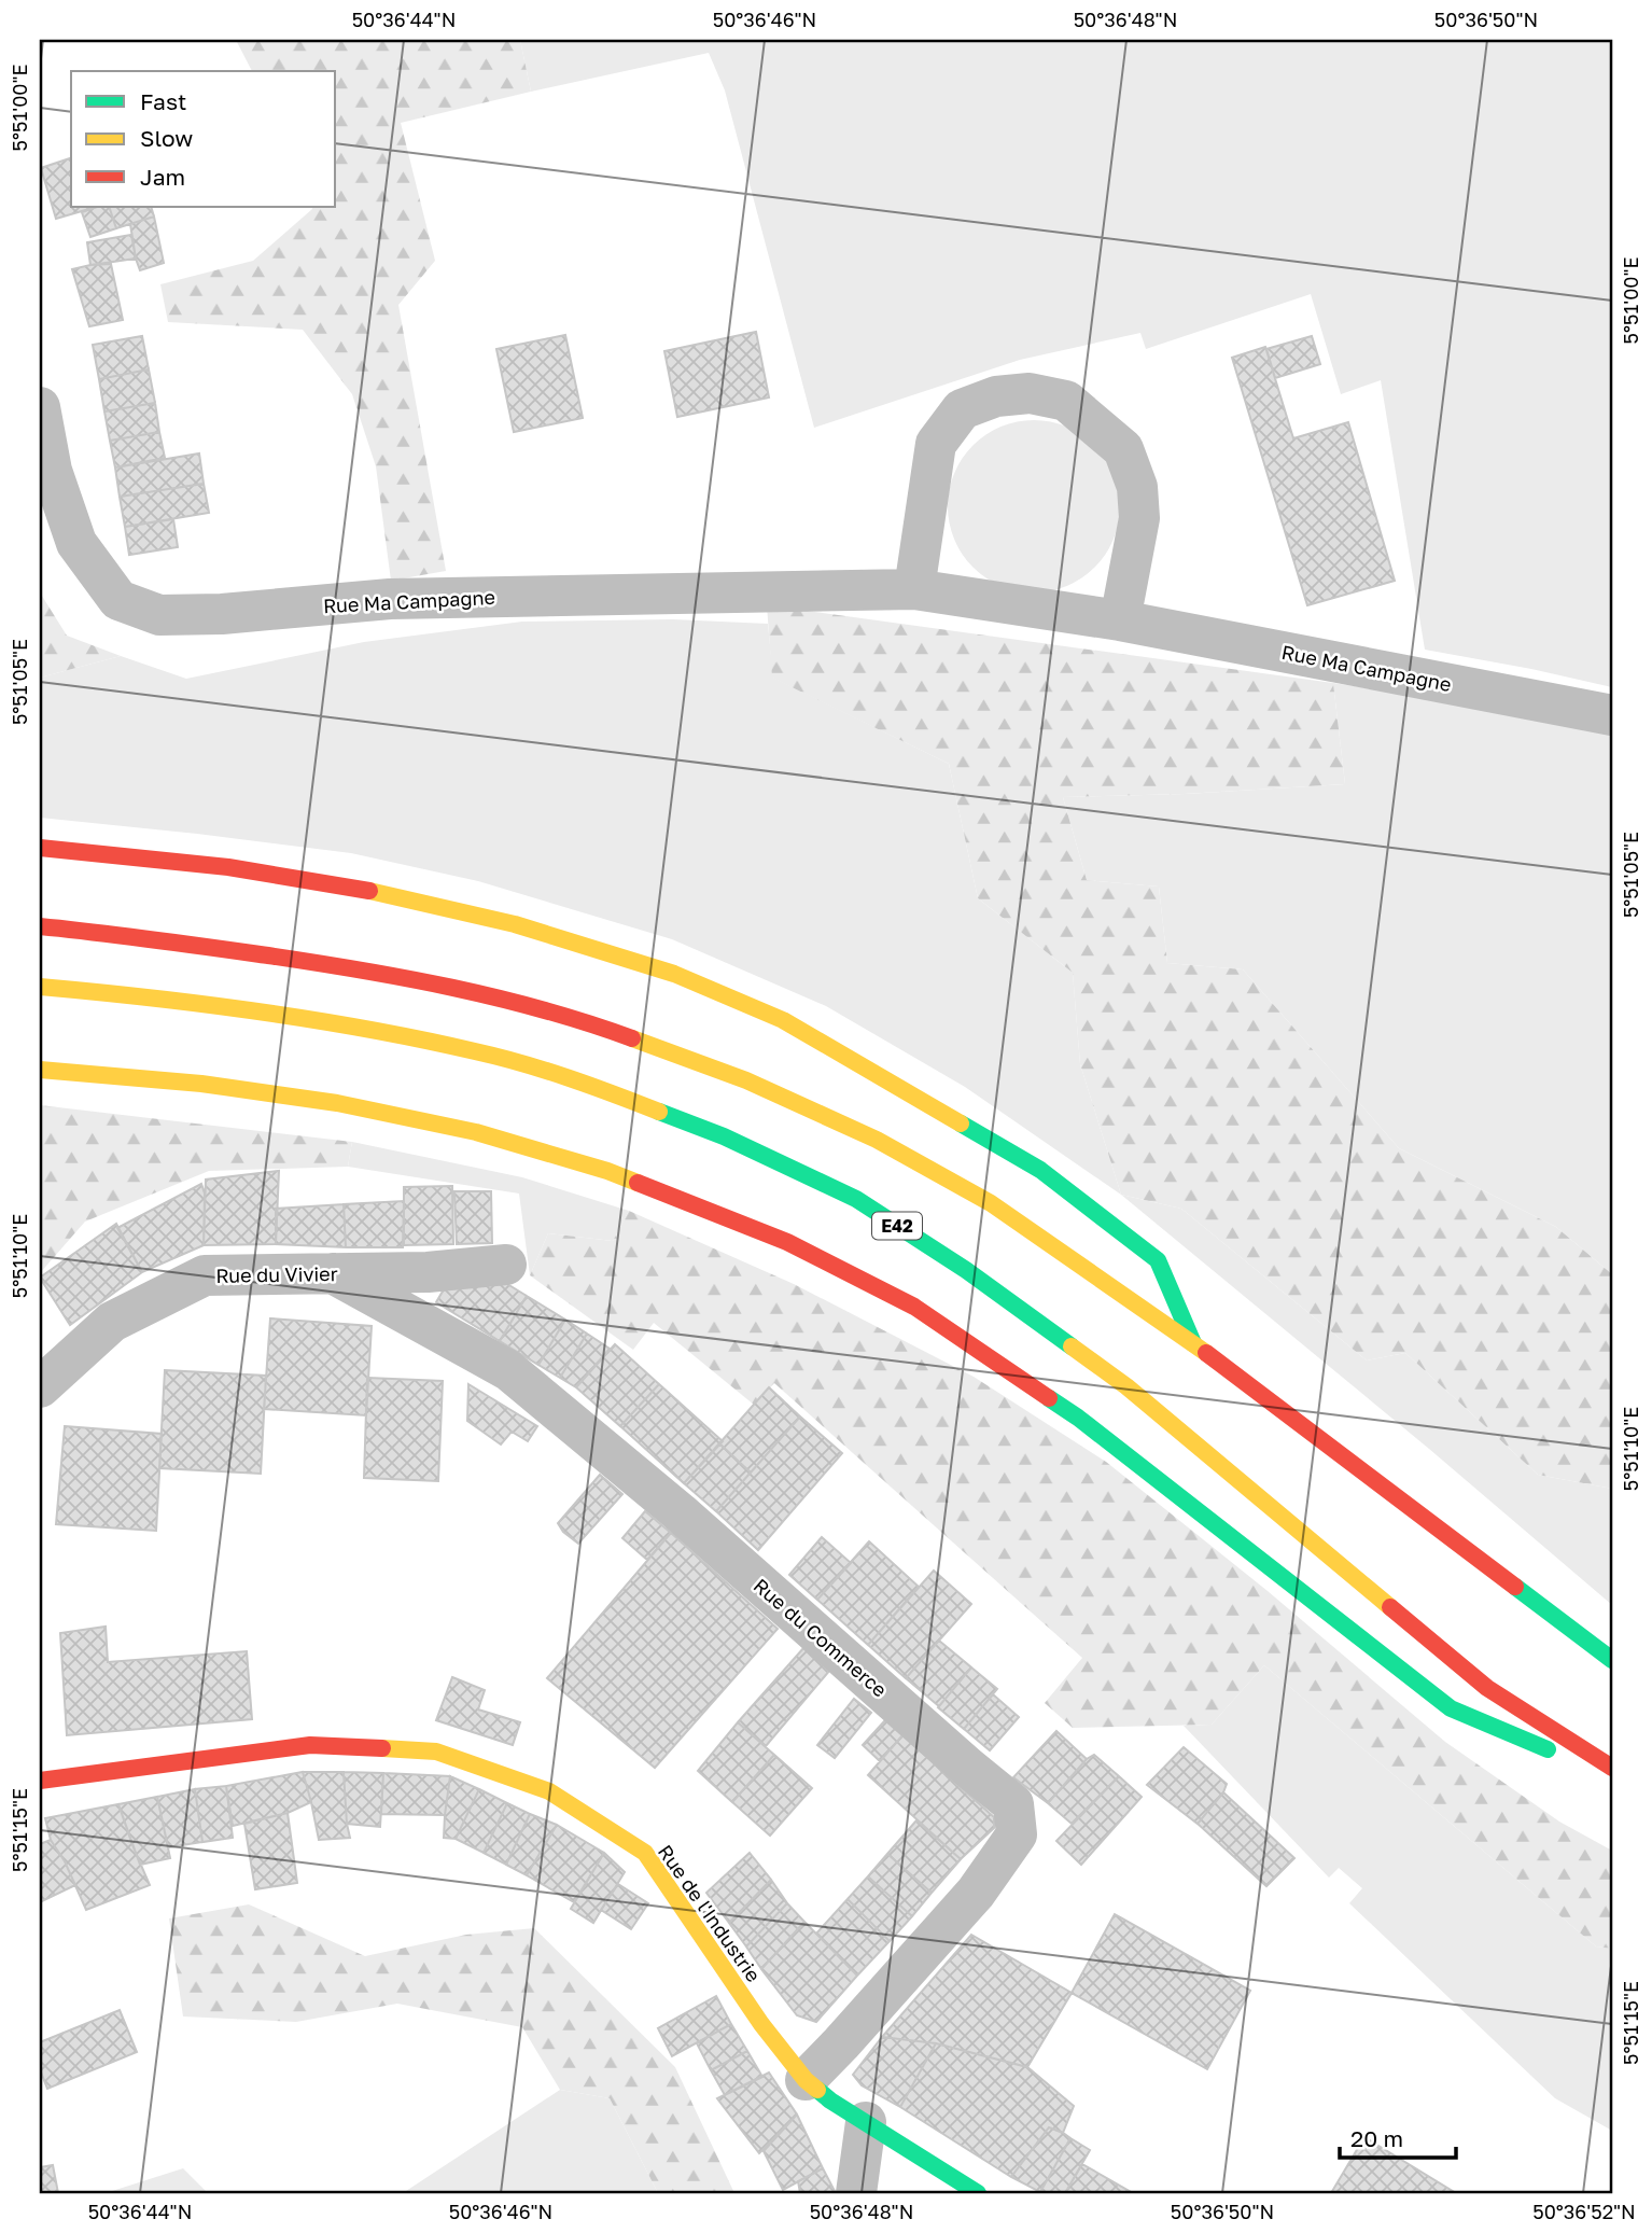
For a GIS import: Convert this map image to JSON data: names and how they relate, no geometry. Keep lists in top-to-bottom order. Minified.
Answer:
{"streets":{"main road":["E42","Rue de l'Industrie"],"street":["Rue Ma Campagne","Rue du Vivier","Rue du Commerce"]},"crossings":[["Rue du Vivier","Rue du Commerce"],["Rue du Commerce","Rue de l'Industrie"]],"legend":["Fast","Slow","Jam"],"scale_bar":"20 m","coordinates":["50°36'44\"N","50°36'46\"N","50°36'48\"N","50°36'50\"N","5°51'00\"E","5°51'05\"E","5°51'10\"E","5°51'15\"E","50°36'52\"N"]}
